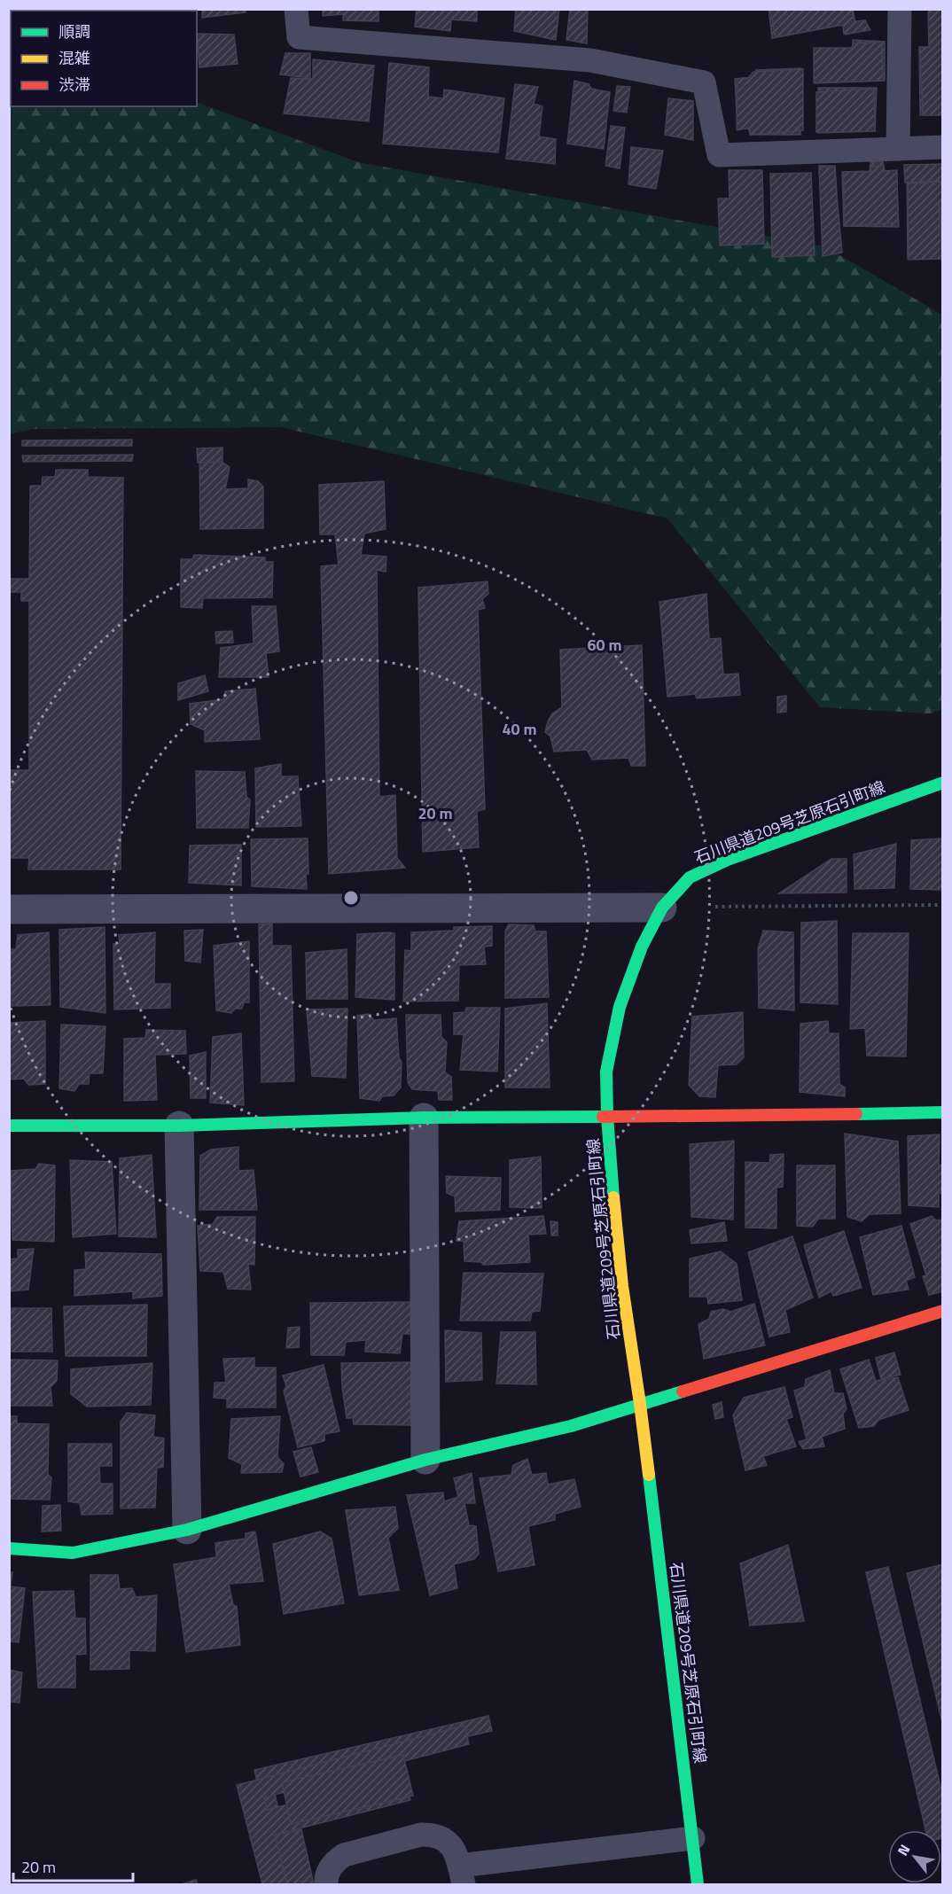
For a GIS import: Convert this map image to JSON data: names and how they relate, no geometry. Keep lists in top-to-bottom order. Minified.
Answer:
{"streets":{"street":["石川県道209号芝原石引町線"]},"legend":["順調","混雑","渋滞"],"scale_bar":"20 m","north":"top left","rings":["60 m","40 m","20 m"]}
